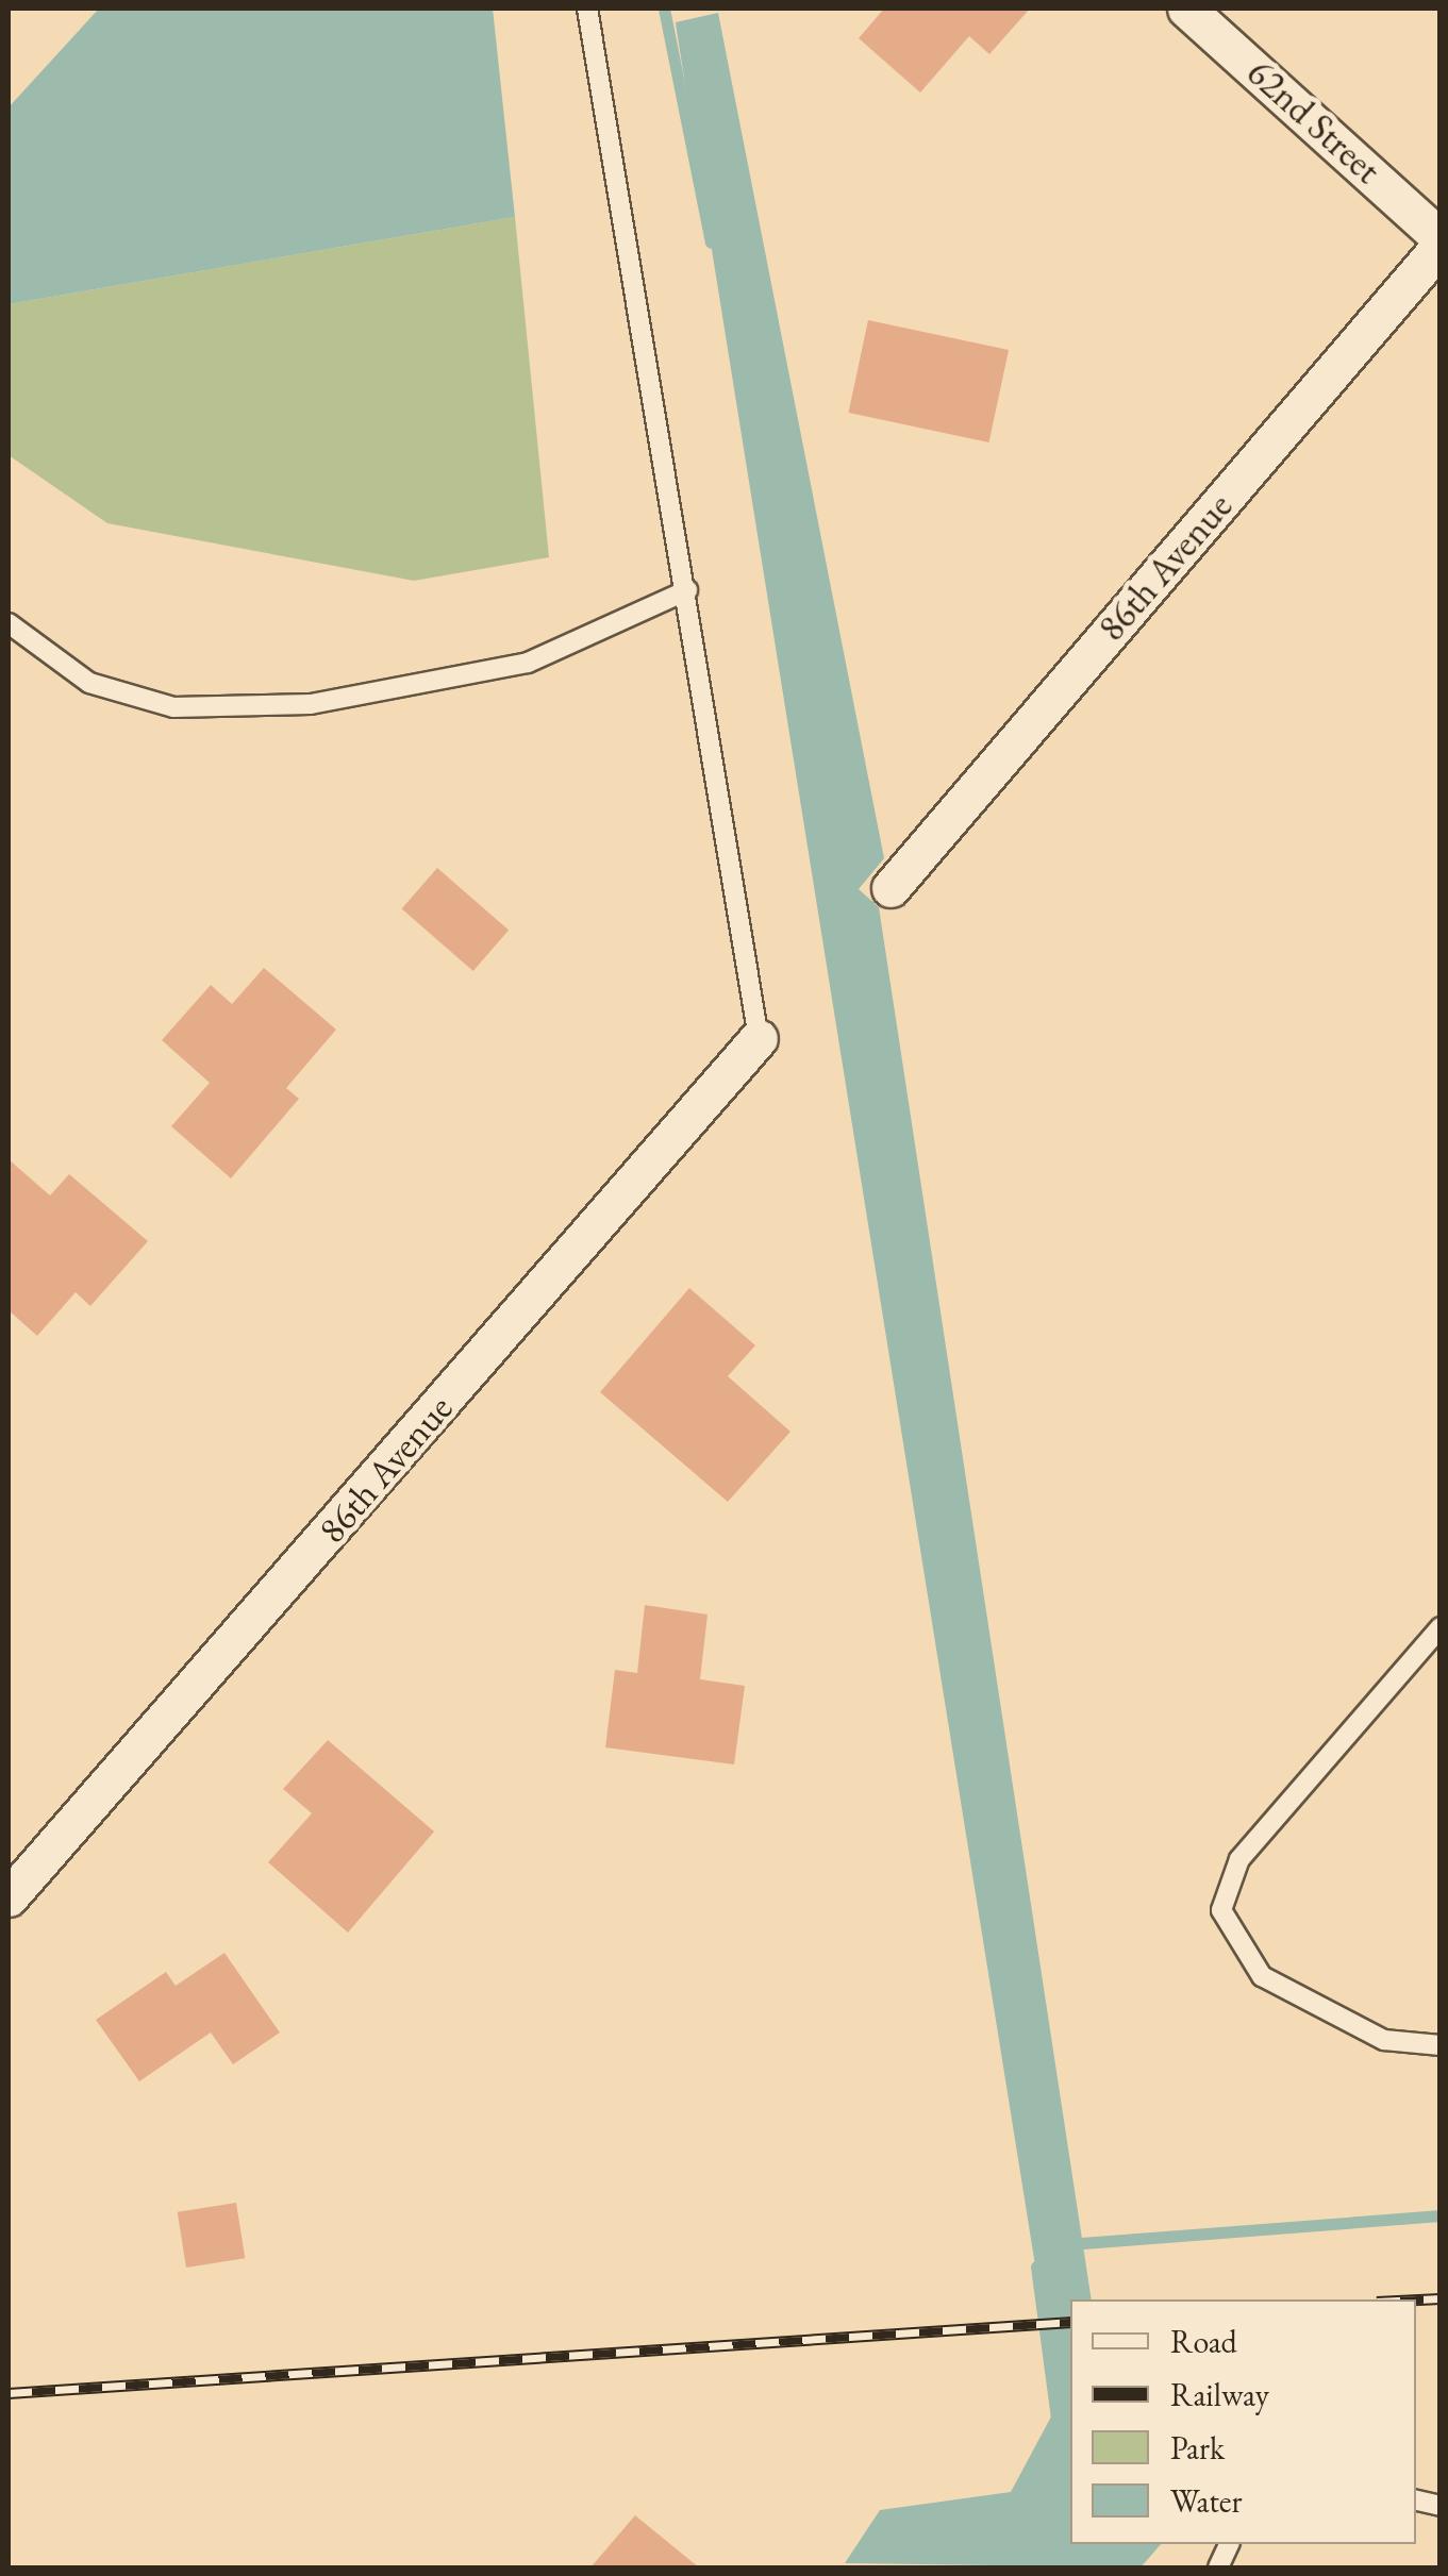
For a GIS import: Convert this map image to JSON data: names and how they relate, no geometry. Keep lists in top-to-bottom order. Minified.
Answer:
{"streets":{"street":["62nd Street","86th Avenue"]},"crossings":[["62nd Street","86th Avenue"]],"legend":["Road","Railway","Park","Water"]}
